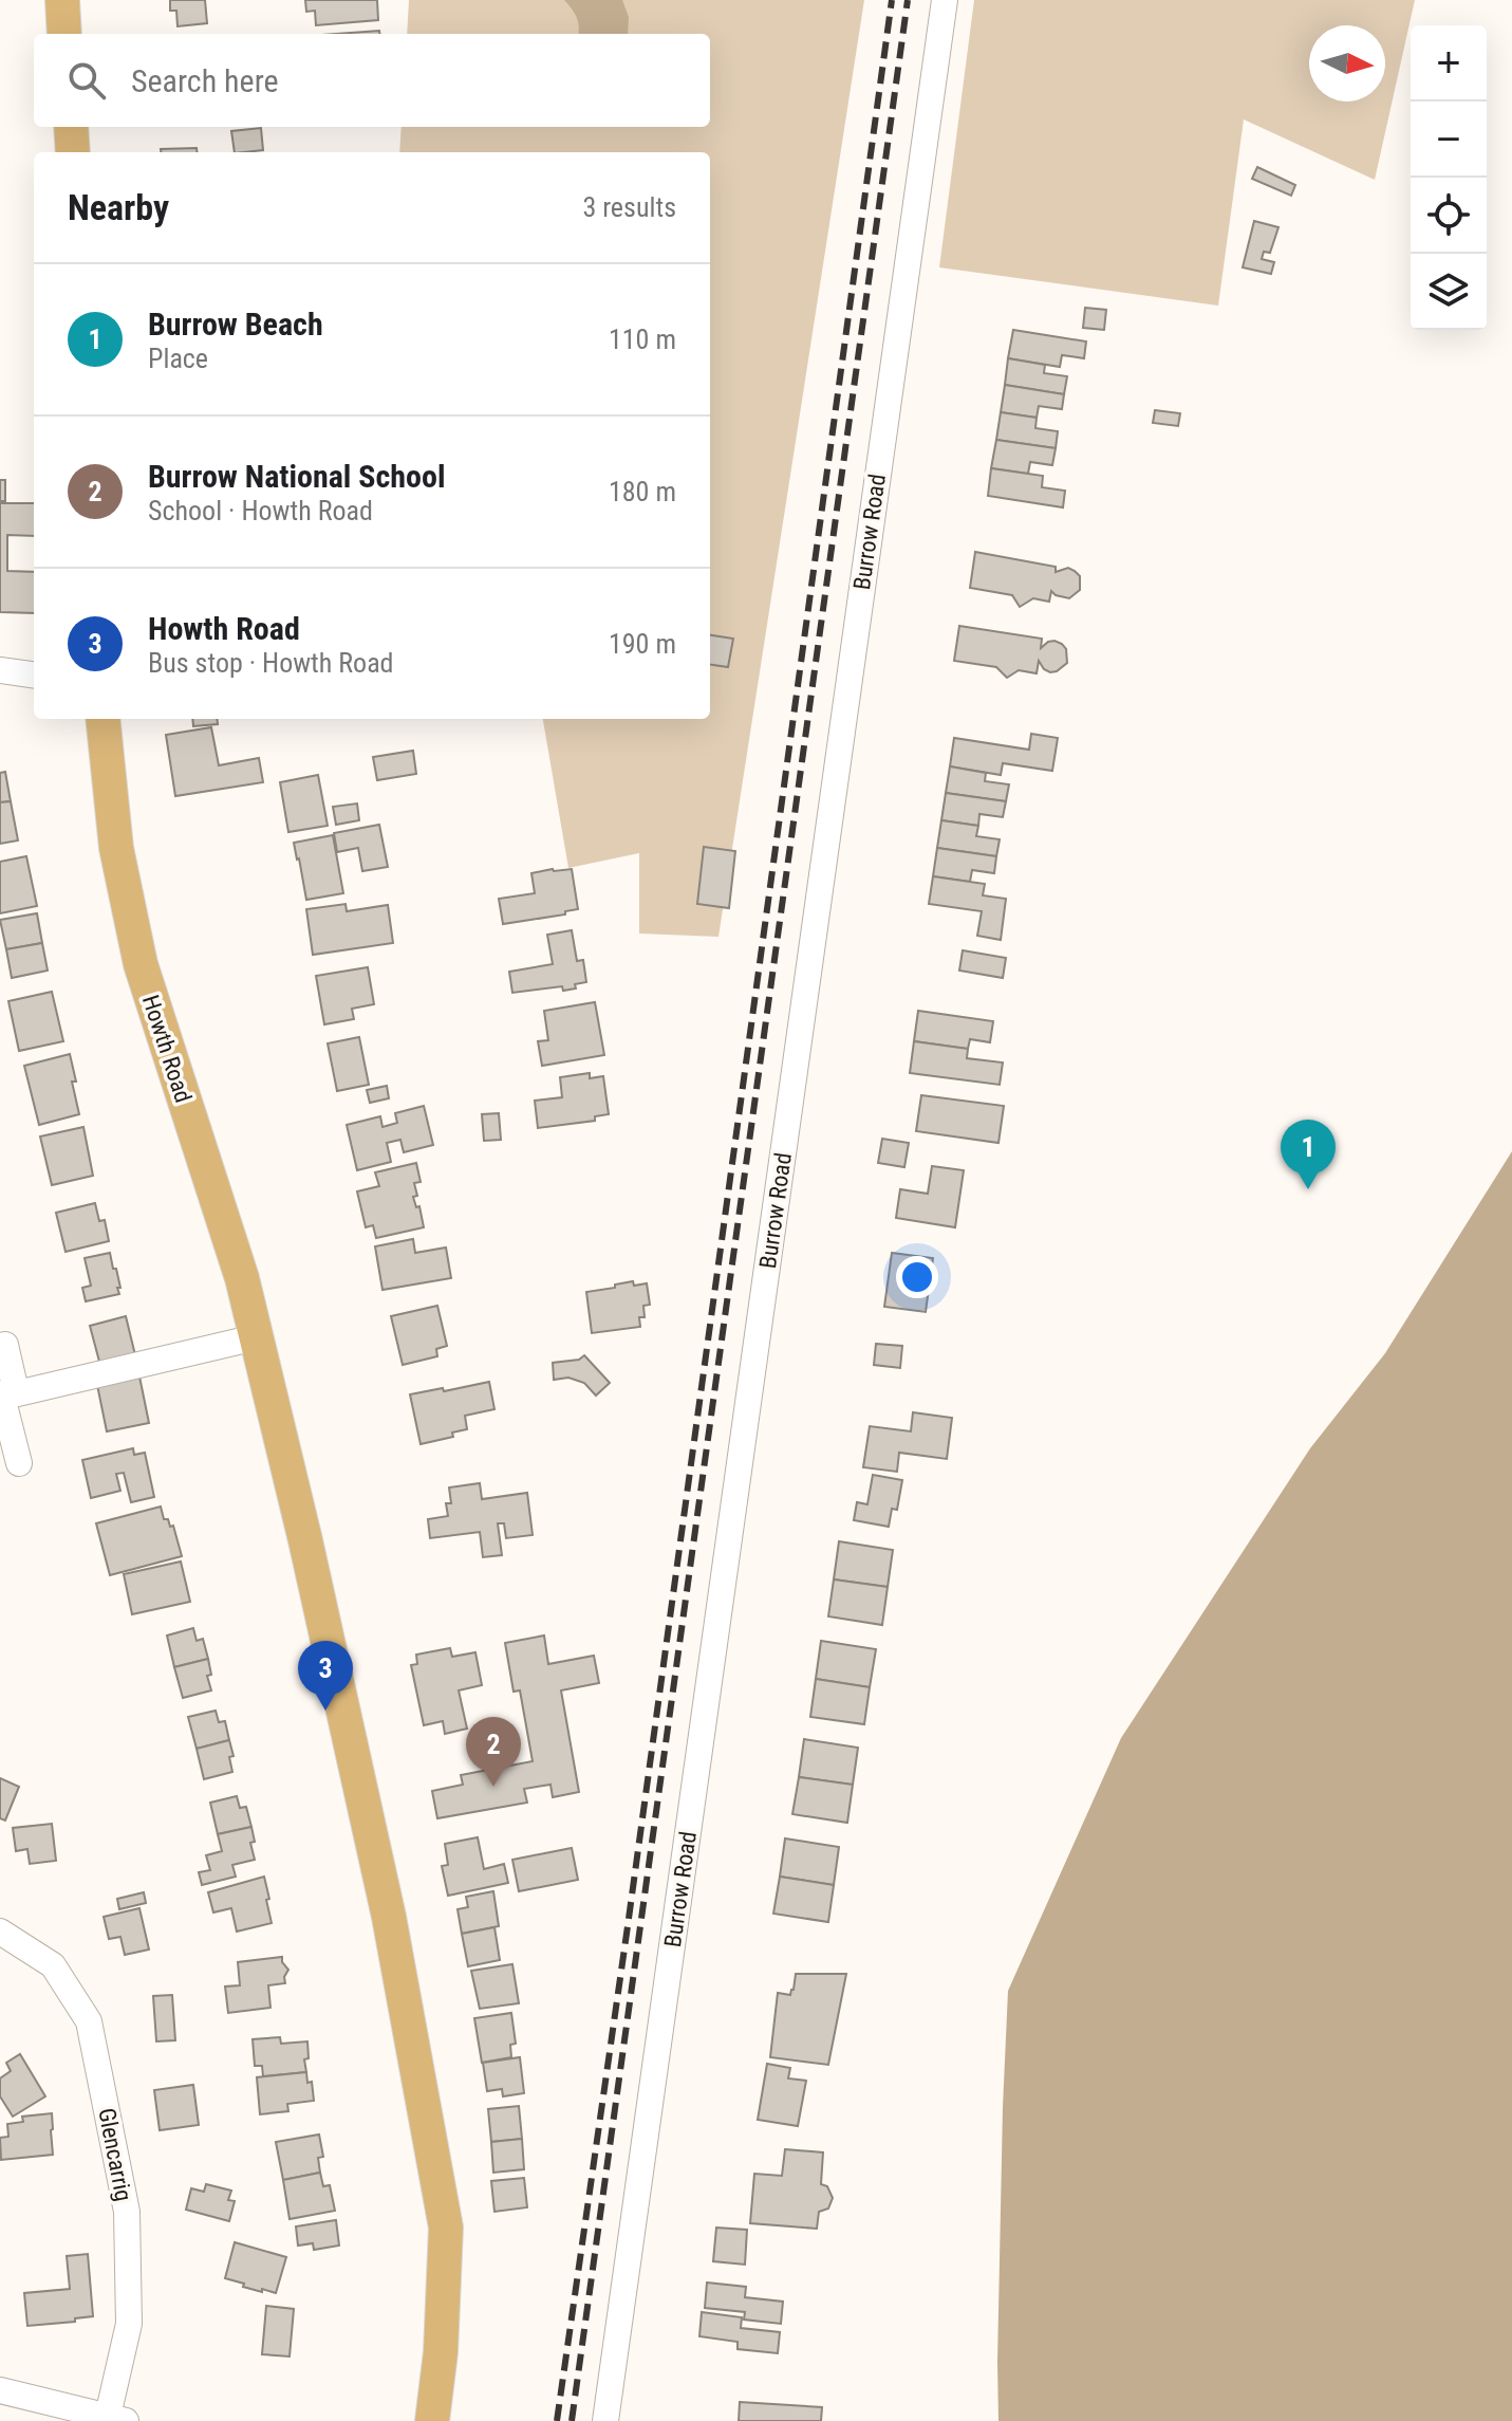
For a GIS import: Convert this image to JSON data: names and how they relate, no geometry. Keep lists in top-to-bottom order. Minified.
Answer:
{"streets":{"main road":["Howth Road"],"street":["Burrow Road","Glencarrig"]},"north":"right","page":{"map_buttons":["+","−"],"search":"Search here","heading":["Nearby","3 results"],"list":[{"mark":"1","name":"Burrow Beach","note":"Place","value":"110 m"},{"mark":"2","name":"Burrow National School","note":"School · Howth Road","value":"180 m"},{"mark":"3","name":"Howth Road","note":"Bus stop · Howth Road","value":"190 m"}],"pins":["1","3","2"]}}
